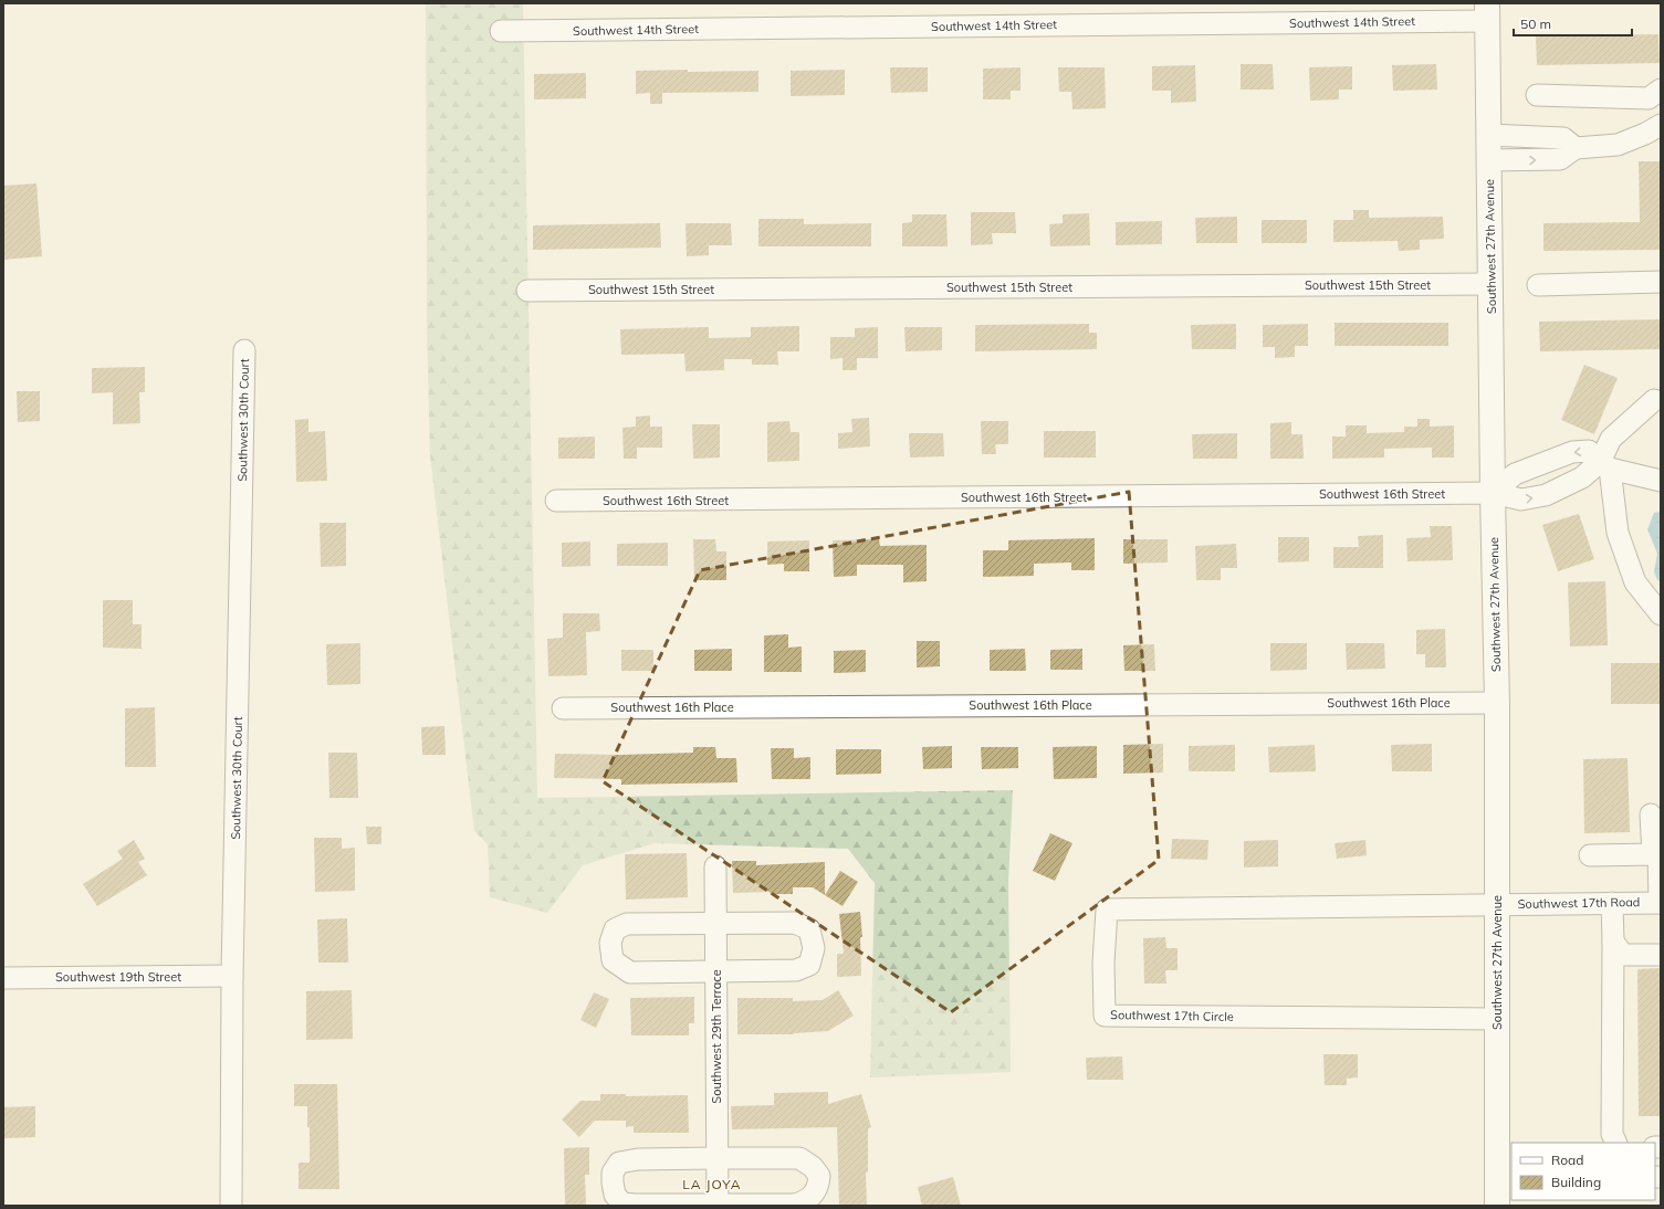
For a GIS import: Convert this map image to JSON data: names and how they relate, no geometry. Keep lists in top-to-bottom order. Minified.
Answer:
{"streets":{"main road":["Southwest 27th Avenue"],"street":["Southwest 14th Street","Southwest 15th Street","Southwest 30th Court","Southwest 16th Street","Southwest 16th Place","Southwest 17th Road","Southwest 19th Street","Southwest 17th Circle","Southwest 29th Terrace"]},"crossings":[["Southwest 14th Street","Southwest 27th Avenue"],["Southwest 27th Avenue","Southwest 15th Street"],["Southwest 27th Avenue","Southwest 16th Street"],["Southwest 27th Avenue","Southwest 16th Place"],["Southwest 27th Avenue","Southwest 17th Road"],["Southwest 27th Avenue","Southwest 17th Circle"],["Southwest 30th Court","Southwest 19th Street"],["Southwest 17th Road","Southwest 17th Circle"]],"districts":["LA JOYA"],"legend":["Road","Building"],"scale_bar":"50 m"}
